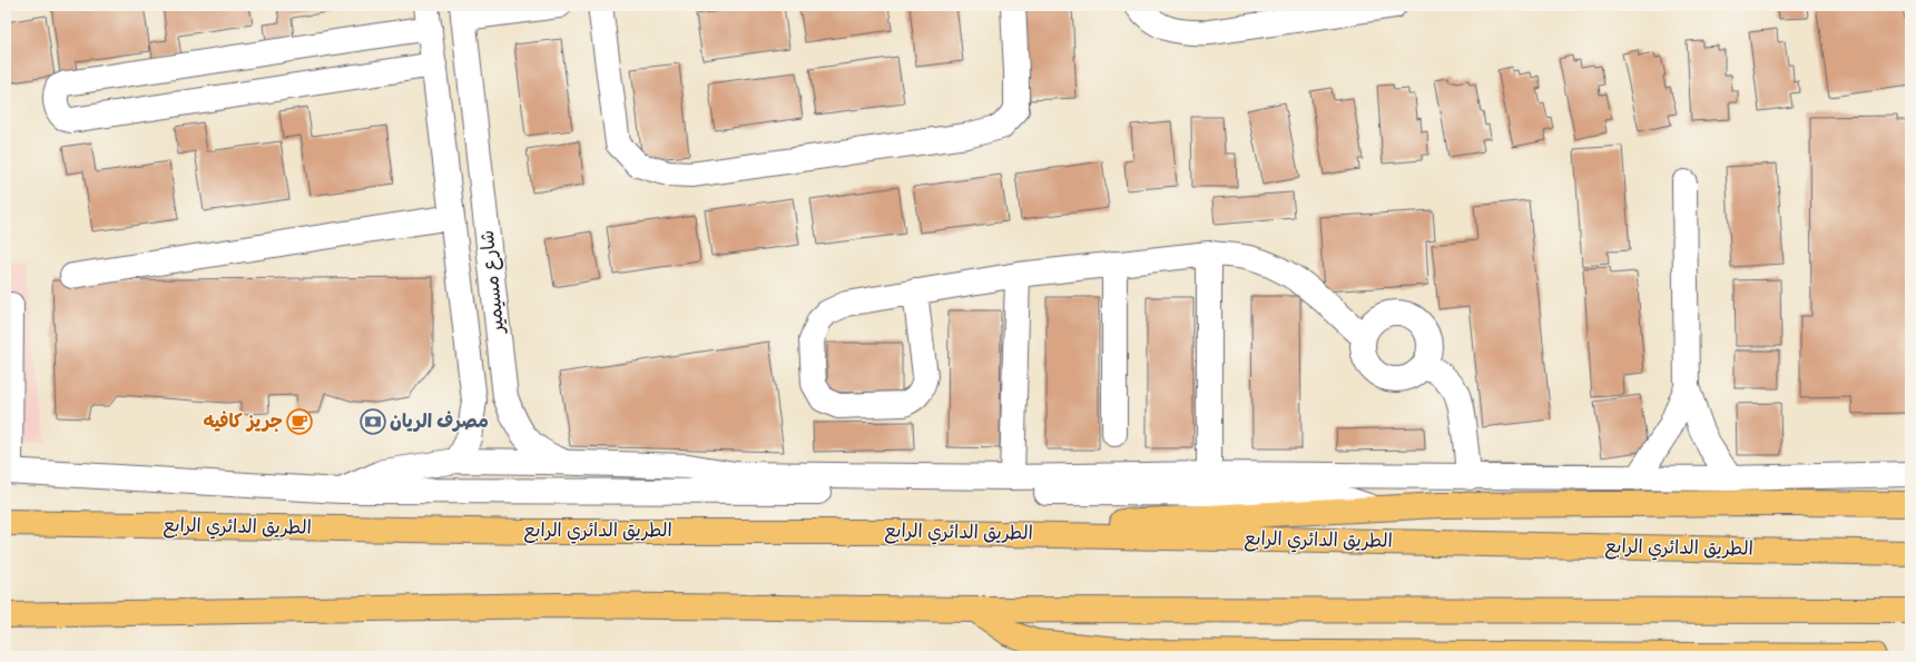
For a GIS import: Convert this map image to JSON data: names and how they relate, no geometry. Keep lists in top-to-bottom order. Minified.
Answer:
{"streets":{"main road":["الطريق الدائري الرابع"],"street":["شارع مسيمير"]},"crossings":[["شارع مسيمير","الطريق الدائري الرابع"]],"places":{"cafe":["جريز كافيه"],"bank":["مصرف الريان"]}}
